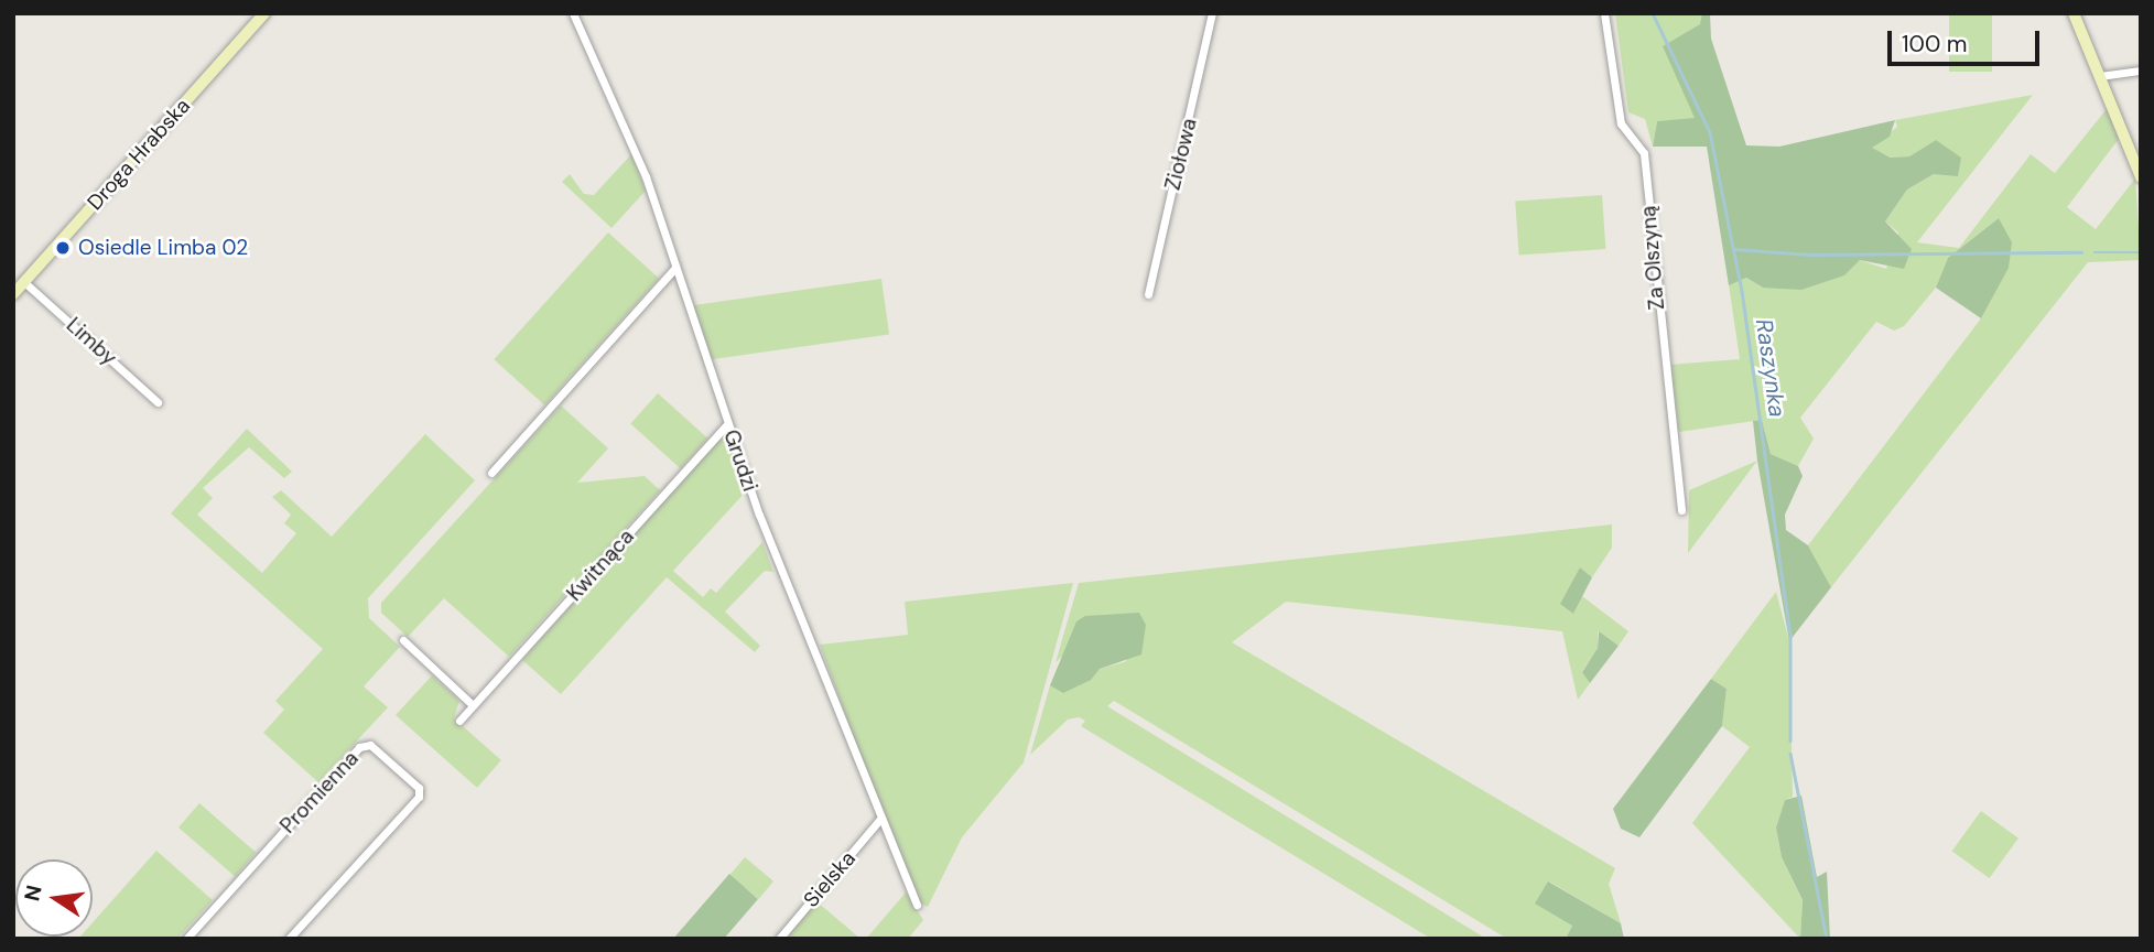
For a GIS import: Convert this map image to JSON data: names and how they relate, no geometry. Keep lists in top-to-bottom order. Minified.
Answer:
{"streets":{"street":["Droga Hrabska","Ziołowa","Za Olszyną","Limby","Grudzi","Kwitnąca","Promienna","Sielska"]},"crossings":[["Droga Hrabska","Limby"],["Grudzi","Kwitnąca"],["Grudzi","Sielska"]],"water":["Raszynka"],"places":["Osiedle Limba 02"],"scale_bar":"100 m","north":"left"}
